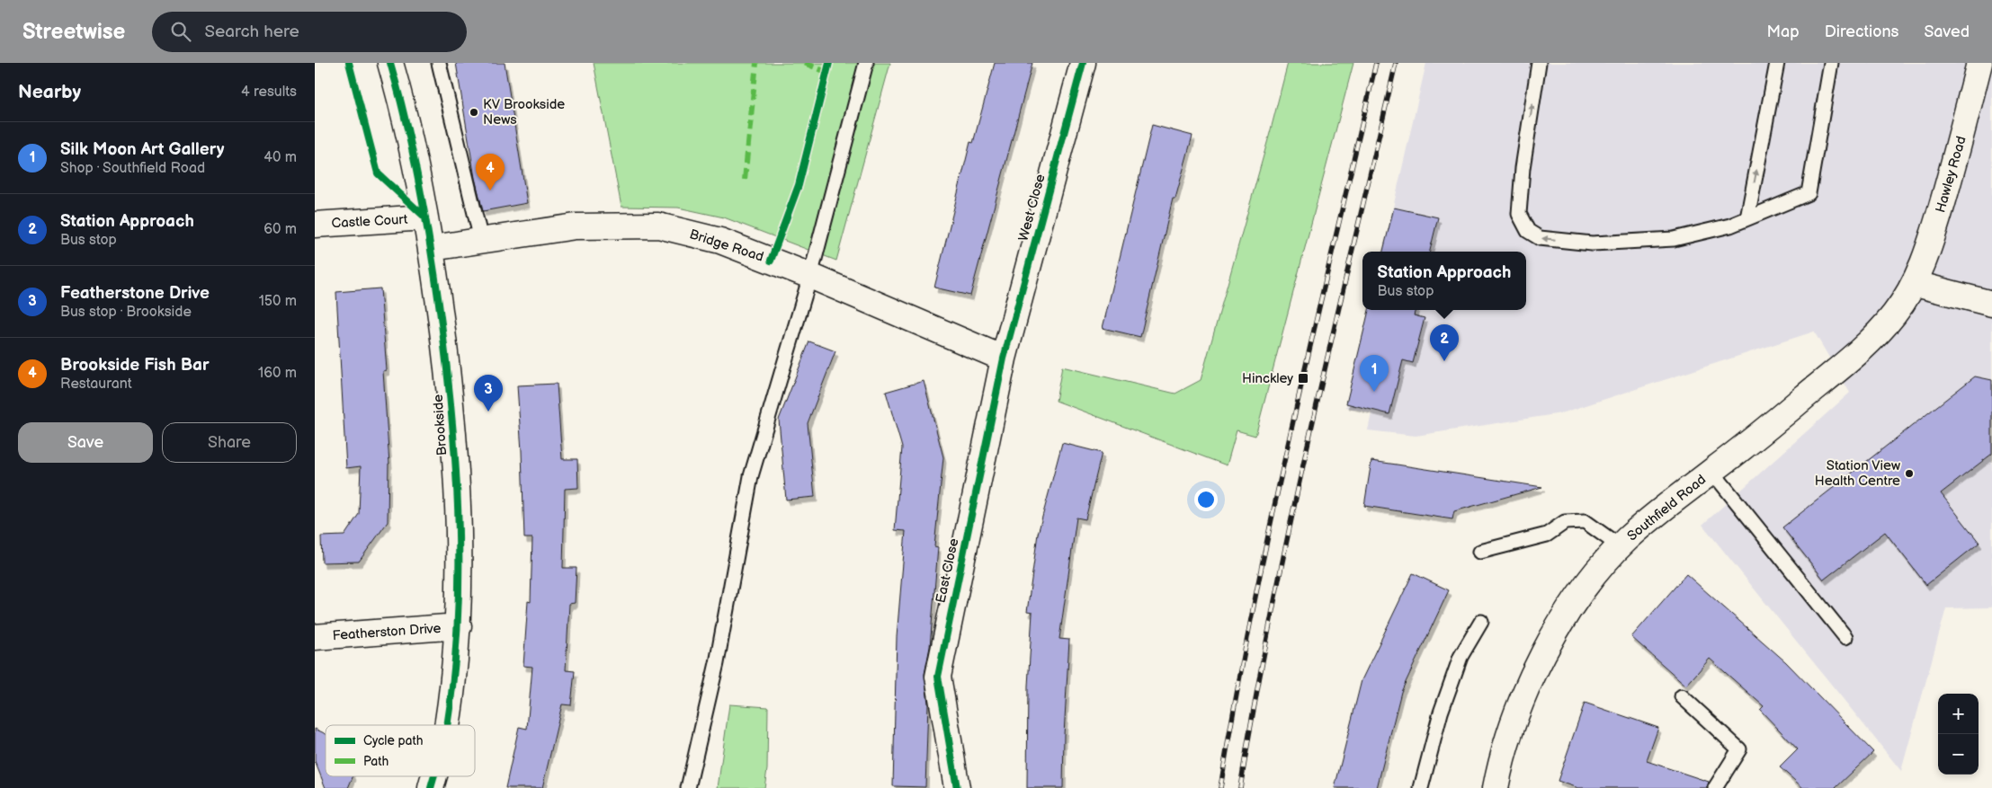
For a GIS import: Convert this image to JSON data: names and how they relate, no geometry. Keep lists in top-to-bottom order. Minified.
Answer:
{"streets":{"street":["Hawley Road","West Close","Castle Court","Bridge Road","Brookside","Southfield Road","East Close","Featherston Drive"]},"crossings":[["Hawley Road","Southfield Road"],["West Close","Bridge Road"],["West Close","East Close"],["Castle Court","Brookside"],["Bridge Road","Brookside"],["Bridge Road","East Close"],["Brookside","Featherston Drive"]],"places":{"other":["KV Brookside News","Station View Health Centre"],"transit":["Hinckley"]},"legend":["Cycle path","Path"],"page":{"header":"Streetwise","search":"Search here","nav":["Map","Directions","Saved"],"heading":["Nearby","4 results"],"list":[{"mark":"1","name":"Silk Moon Art Gallery","note":"Shop · Southfield Road","value":"40 m"},{"mark":"2","name":"Station Approach","note":"Bus stop","value":"60 m"},{"mark":"3","name":"Featherstone Drive","note":"Bus stop · Brookside","value":"150 m"},{"mark":"4","name":"Brookside Fish Bar","note":"Restaurant","value":"160 m"}],"pins":["4","2","1","3"],"popup":["Station Approach","Bus stop"],"buttons":["Save","Share"],"map_buttons":["+","−"]}}
